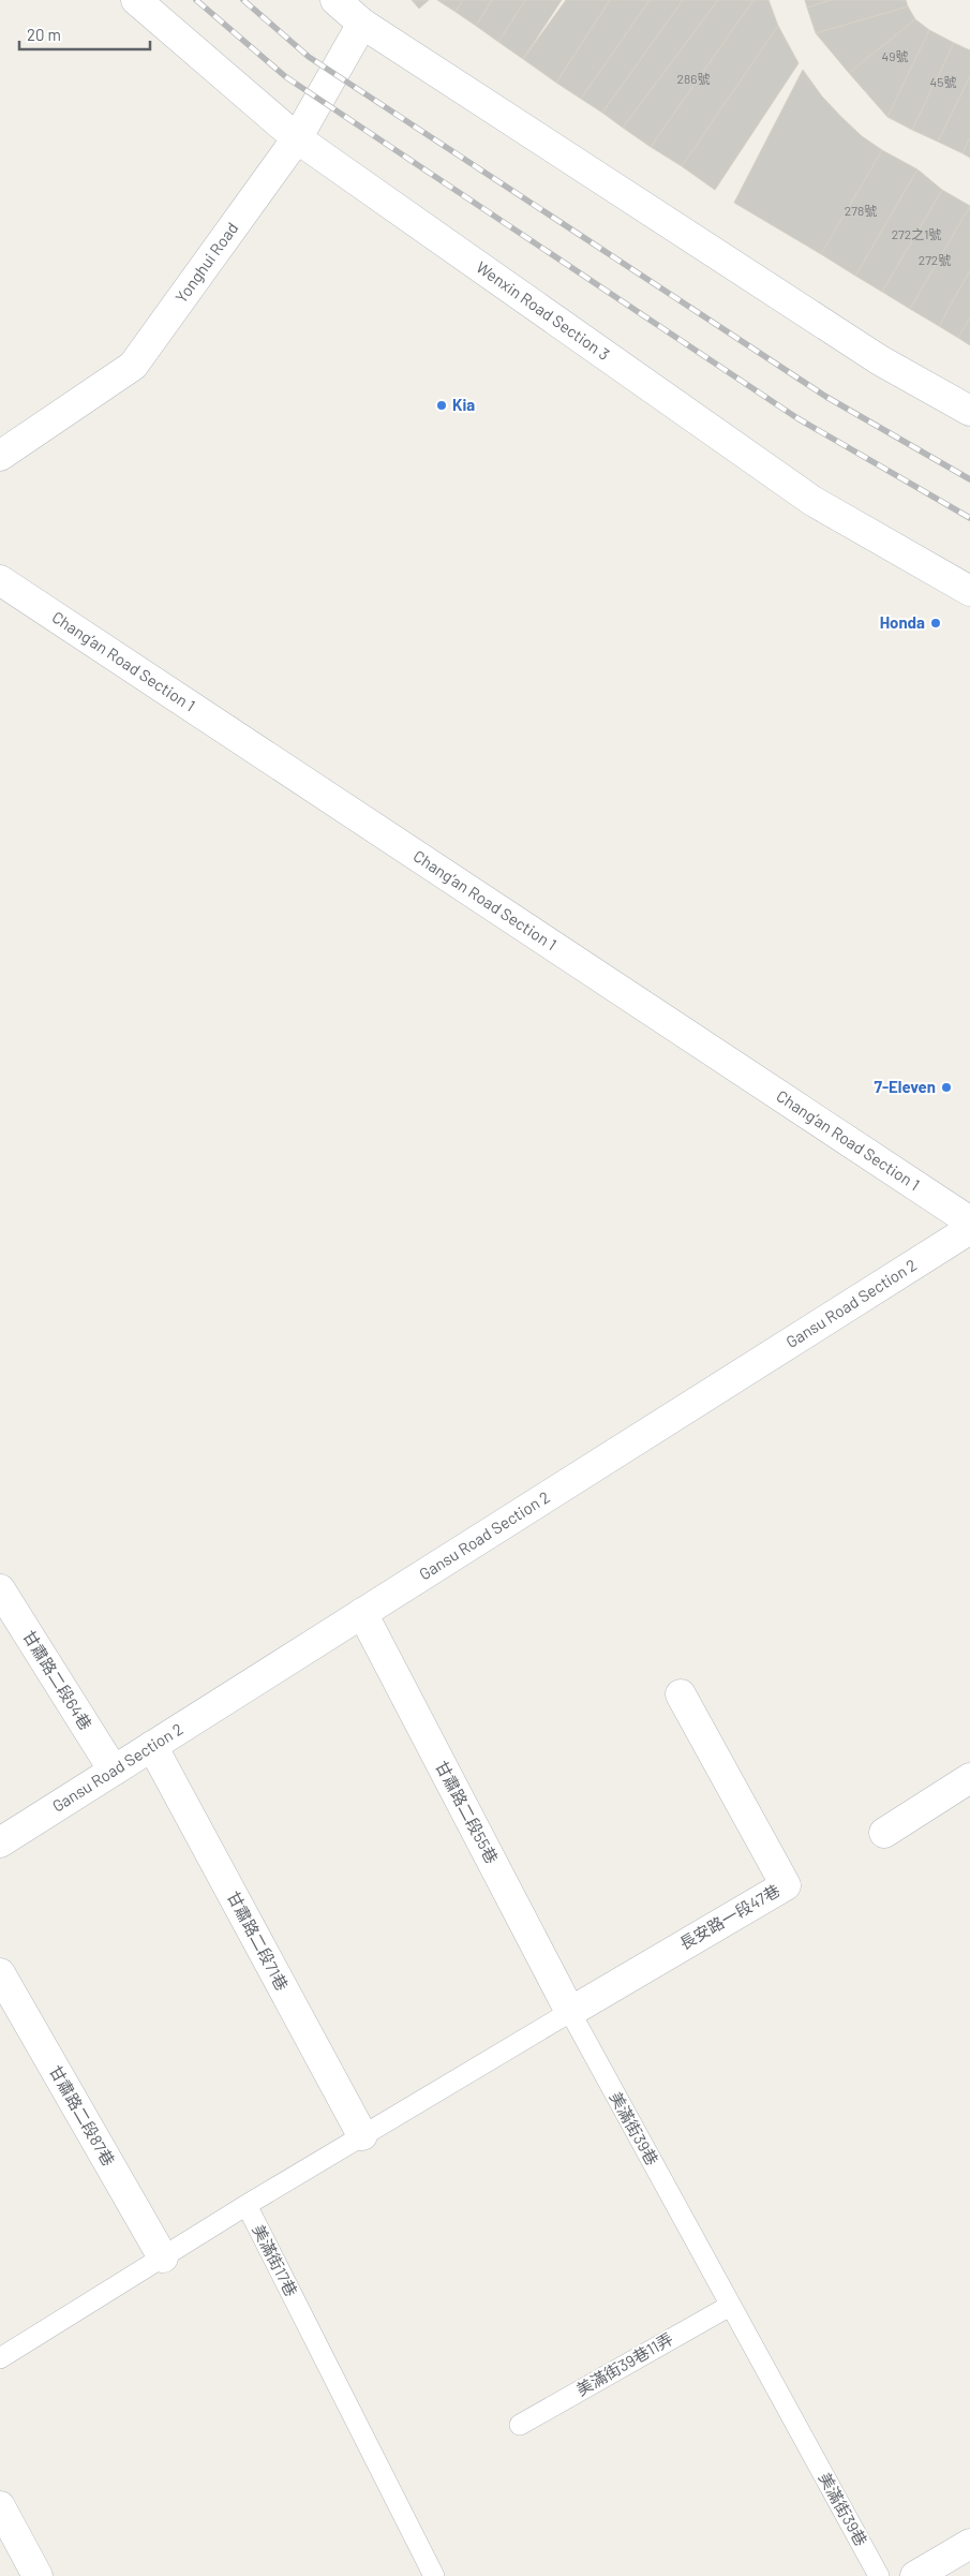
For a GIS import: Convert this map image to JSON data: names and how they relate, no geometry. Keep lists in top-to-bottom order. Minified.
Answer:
{"streets":{"street":["Yonghui Road","Wenxin Road Section 3","Chang’an Road Section 1","Gansu Road Section 2","甘肅路二段64巷","甘肅路二段55巷","長安路一段47巷","甘肅路二段71巷","甘肅路二段87巷"],"lane":["美滿街39巷","美滿街17巷","美滿街39巷11弄"]},"crossings":[["Yonghui Road","Wenxin Road Section 3"],["Gansu Road Section 2","甘肅路二段64巷"],["Gansu Road Section 2","甘肅路二段55巷"],["Gansu Road Section 2","甘肅路二段71巷"],["甘肅路二段55巷","長安路一段47巷"],["甘肅路二段55巷","美滿街39巷"],["長安路一段47巷","美滿街39巷"],["甘肅路二段87巷","美滿街17巷"],["美滿街39巷","美滿街39巷11弄"]],"places":["Kia","Honda","7-Eleven"],"house_numbers":["49號","286號","45號","278號","272之1號","272號"],"scale_bar":"20 m"}
